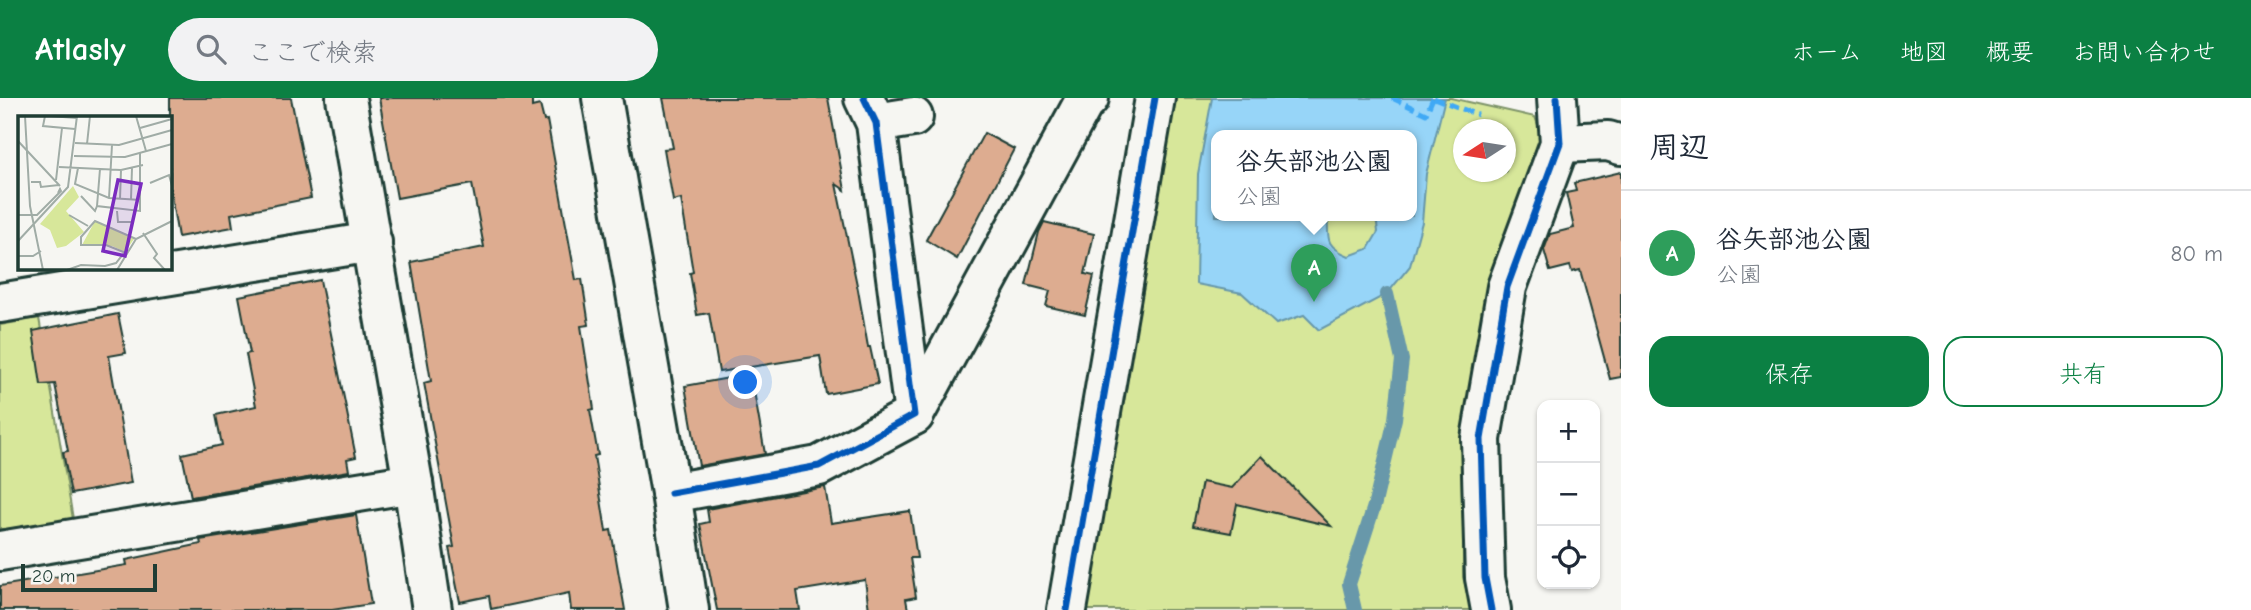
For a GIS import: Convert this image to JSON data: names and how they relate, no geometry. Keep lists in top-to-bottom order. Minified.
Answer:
{"scale_bar":"20 m","north":"left","page":{"header":"Atlasly","search":"ここで検索","nav":["ホーム","地図","概要","お問い合わせ"],"heading":"周辺","popup":["谷矢部池公園","公園"],"list":[{"mark":"A","name":"谷矢部池公園","note":"公園","value":"80 m"}],"pins":"A","buttons":["保存","共有"],"map_buttons":["+","−"],"scale":"20 m"}}
